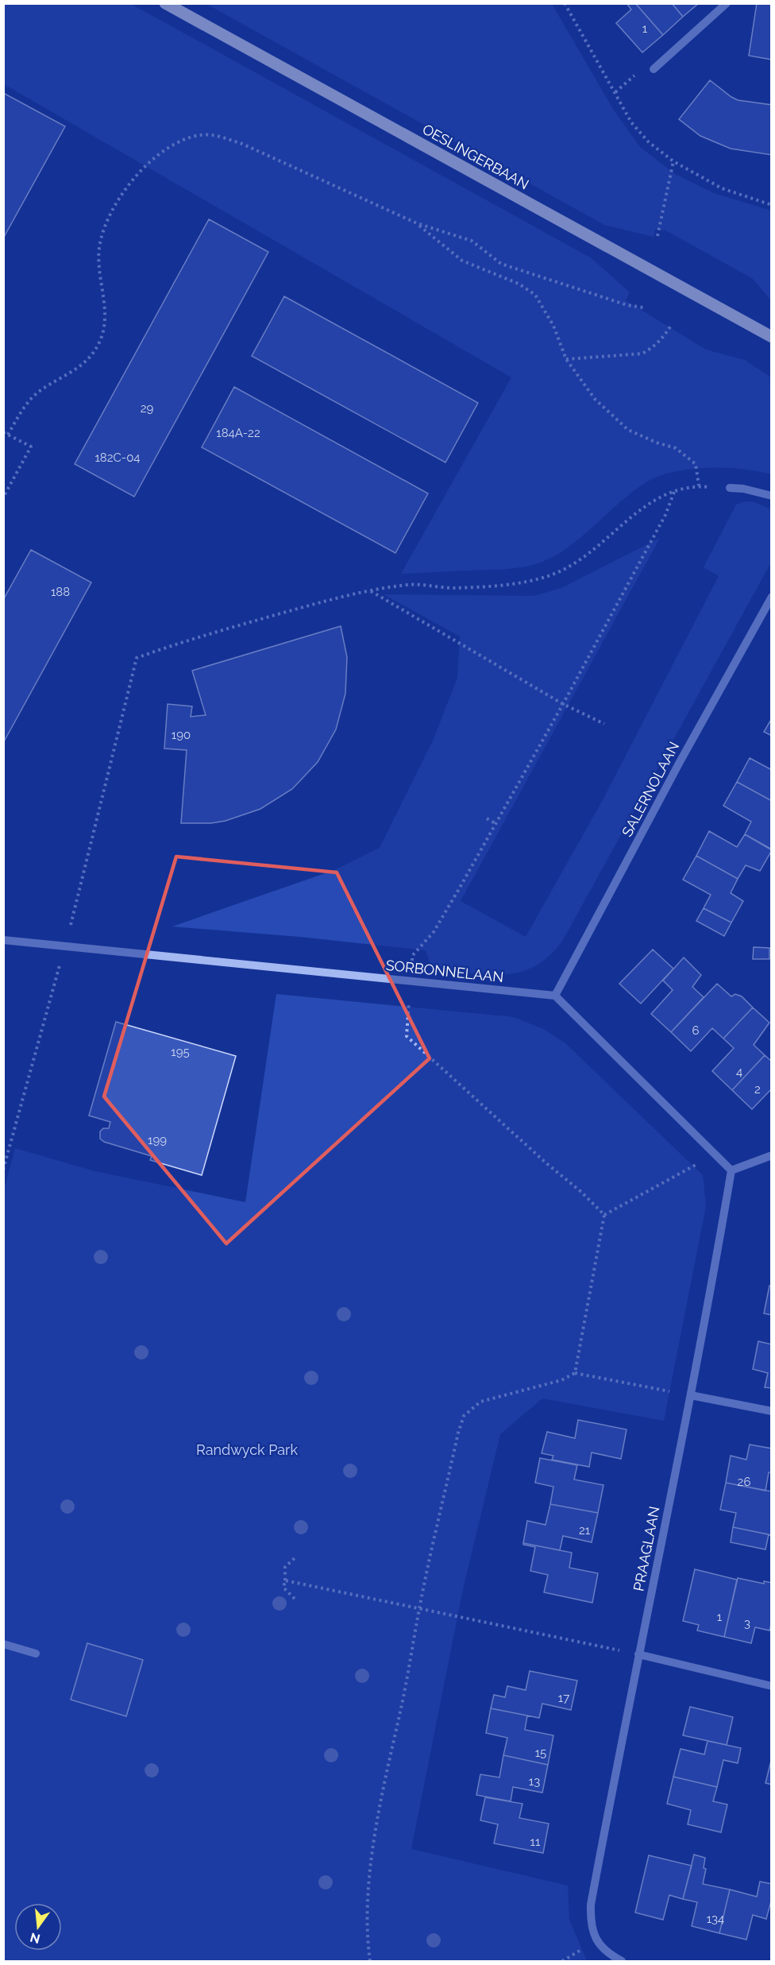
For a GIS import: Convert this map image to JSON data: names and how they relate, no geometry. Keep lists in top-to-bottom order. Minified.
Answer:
{"streets":{"main road":["OESLINGERBAAN"],"street":["SALERNOLAAN","SORBONNELAAN","PRAAGLAAN"]},"crossings":[["SALERNOLAAN","SORBONNELAAN"]],"parks":["Randwyck Park"],"house_numbers":["1","29","184A-22","182C-04","188","190","6","195","4","2","199","26","21","1","3","17","15","13","11","134"],"north":"bottom"}
